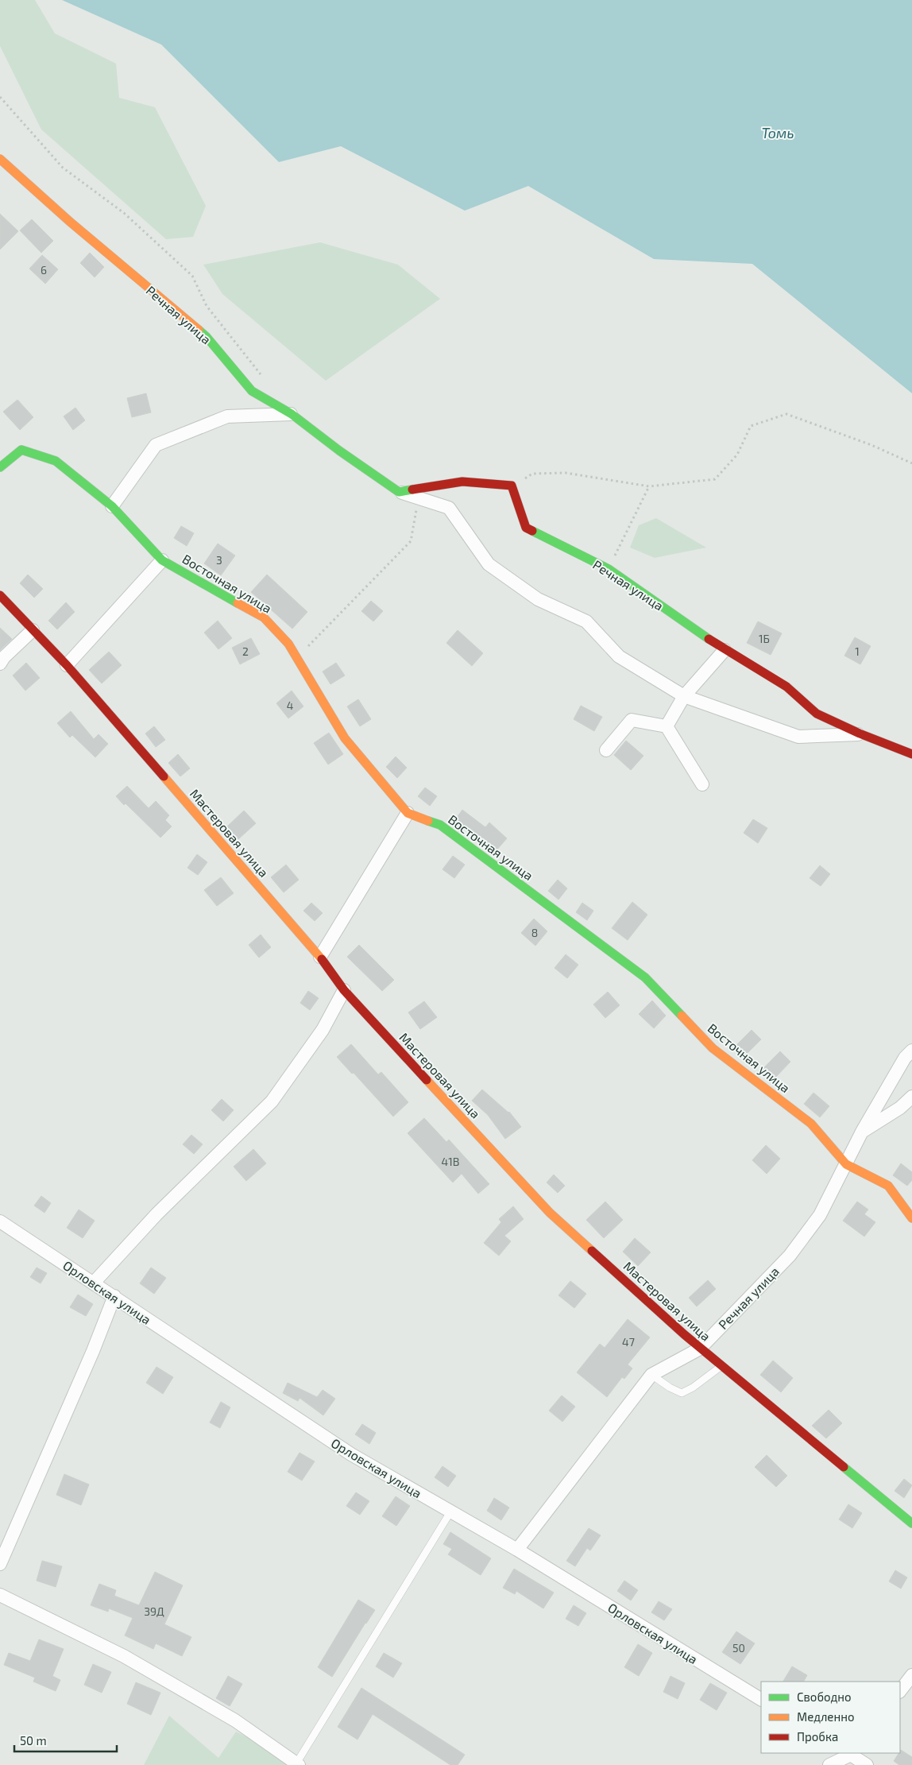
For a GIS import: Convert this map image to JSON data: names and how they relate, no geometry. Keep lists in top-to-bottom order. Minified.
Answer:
{"streets":{"street":["Речная улица","Восточная улица","Мастеровая улица","Орловская улица"]},"crossings":[["Речная улица","Восточная улица"],["Речная улица","Мастеровая улица"],["Речная улица","Орловская улица"]],"water":["Томь"],"house_numbers":["6","3","1Б","2","1","4","8","41В","47","39Д","50"],"legend":["Свободно","Медленно","Пробка"],"scale_bar":"50 m"}
